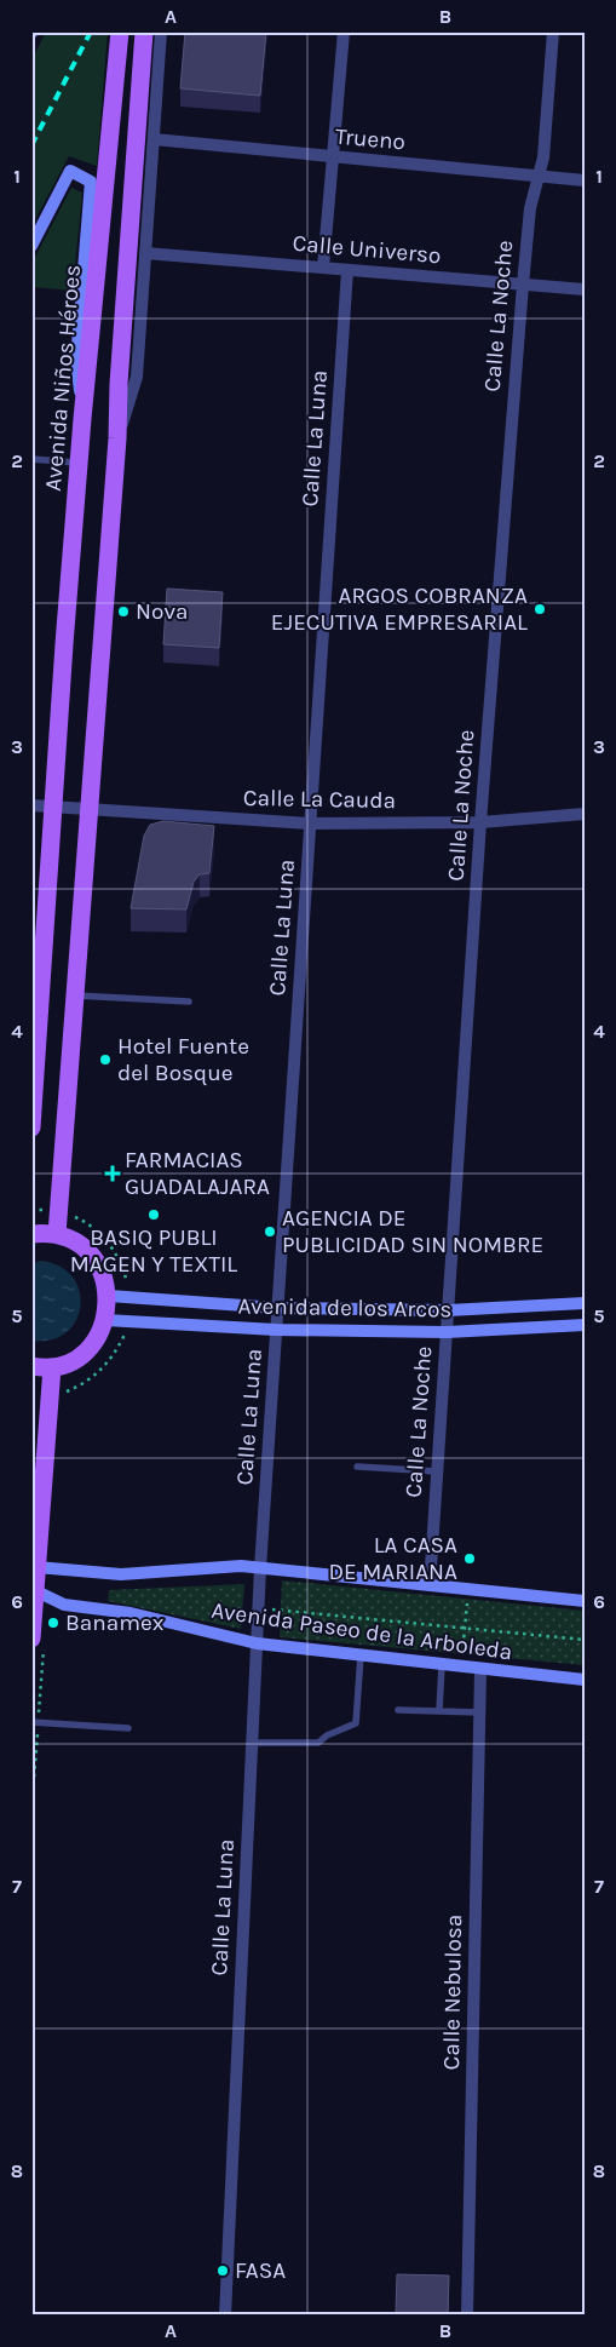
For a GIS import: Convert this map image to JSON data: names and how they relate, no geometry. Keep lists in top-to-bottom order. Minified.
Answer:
{"streets":{"main road":["Avenida Niños Héroes"],"street":["Trueno","Calle Universo","Calle La Noche","Calle La Luna","Calle La Cauda","Avenida de los Arcos","Avenida Paseo de la Arboleda","Calle Nebulosa"]},"crossings":[["Trueno","Calle La Noche"],["Calle Universo","Calle La Noche"],["Calle Universo","Calle La Luna"],["Calle La Noche","Calle La Cauda"],["Calle La Noche","Avenida de los Arcos"],["Calle La Noche","Avenida Paseo de la Arboleda"],["Avenida Niños Héroes","Calle La Cauda"],["Calle La Luna","Calle La Cauda"],["Calle La Luna","Avenida de los Arcos"],["Calle La Luna","Avenida Paseo de la Arboleda"],["Avenida Paseo de la Arboleda","Calle Nebulosa"]],"places":{"other":["ARGOS COBRANZA EJECUTIVA EMPRESARIAL","Nova","Hotel Fuente del Bosque","BASIQ PUBLI MAGEN Y TEXTIL","AGENCIA DE PUBLICIDAD SIN NOMBRE","LA CASA DE MARIANA","Banamex","FASA"],"health":["FARMACIAS GUADALAJARA"]},"grid":{"columns":["A","B"],"rows":["1","2","3","4","5","6","7","8"]}}
